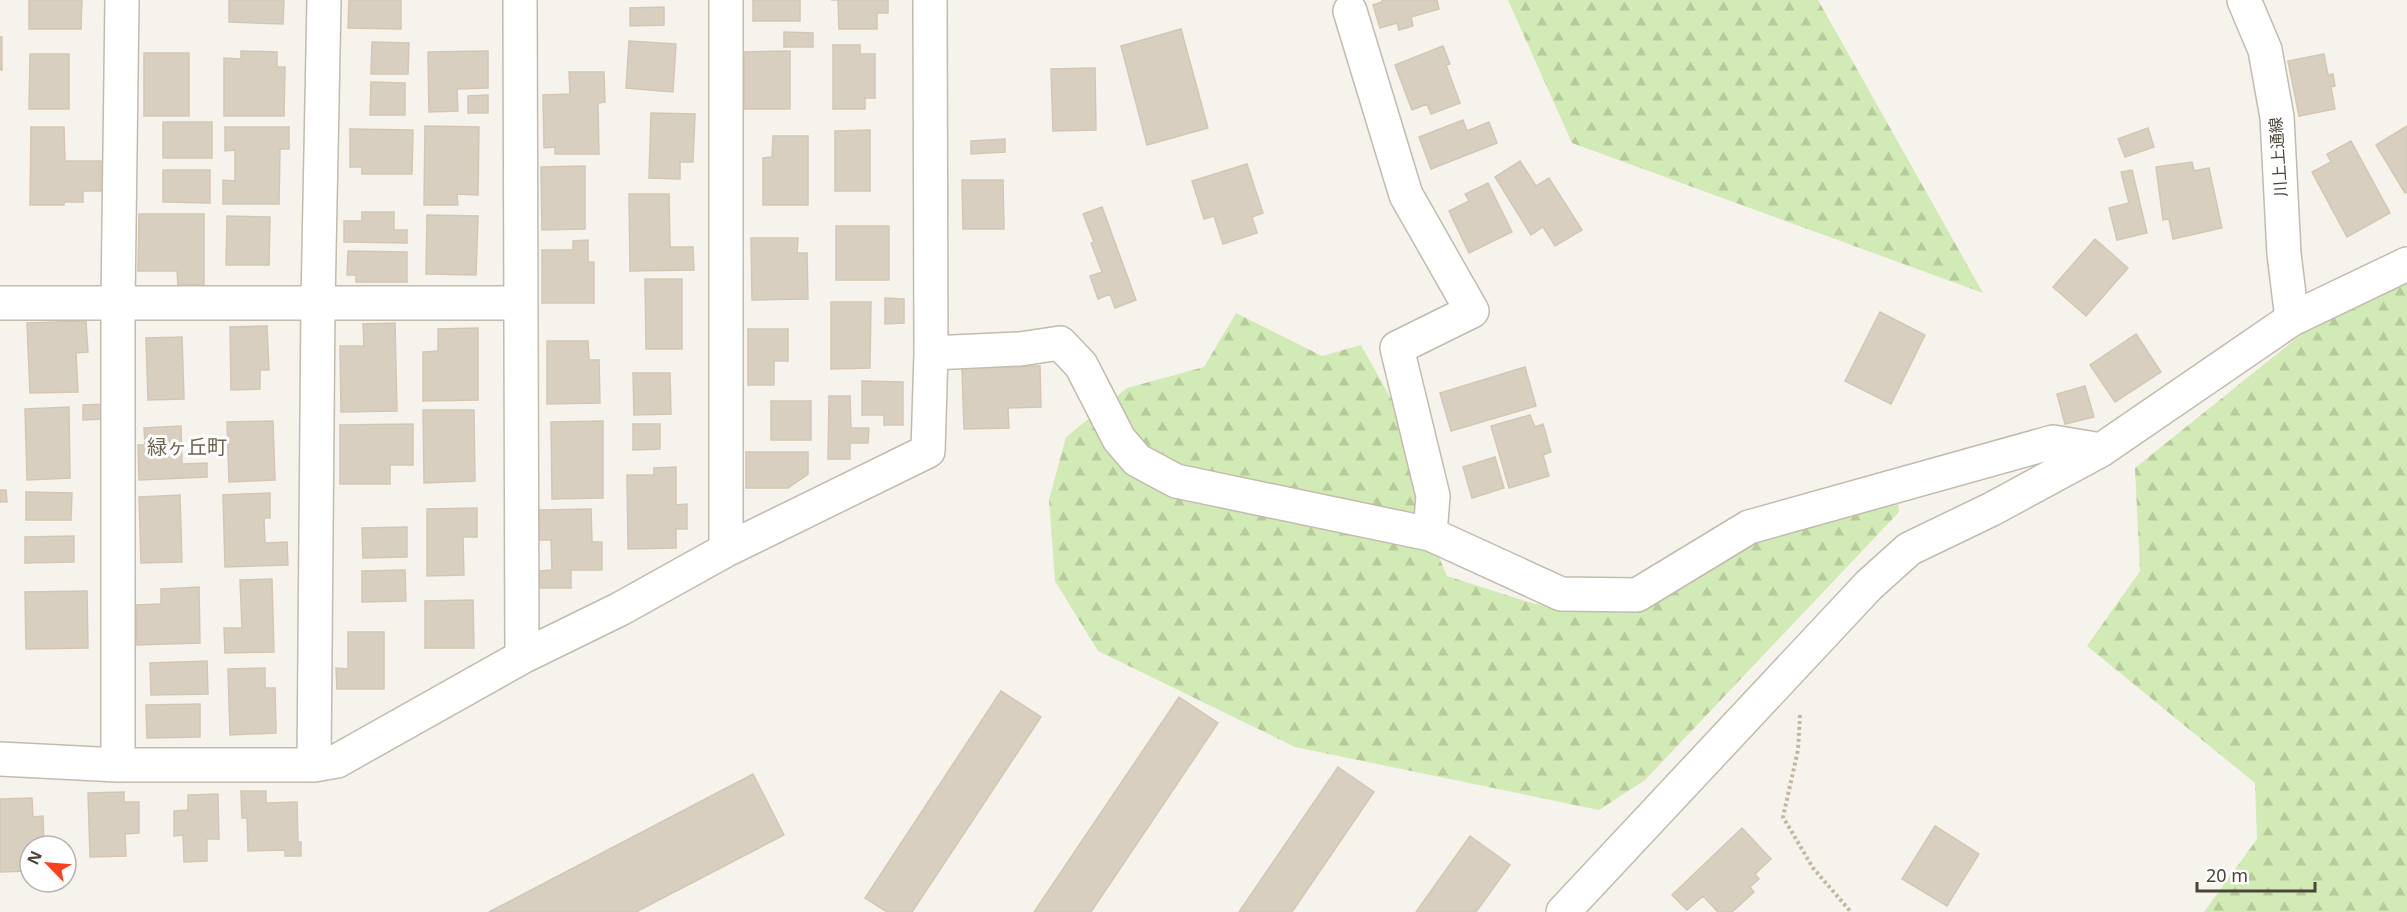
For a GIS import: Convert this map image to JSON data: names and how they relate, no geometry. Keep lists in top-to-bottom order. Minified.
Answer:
{"streets":{"street":["川上上通線"]},"districts":["緑ヶ丘町"],"scale_bar":"20 m","north":"top left"}
